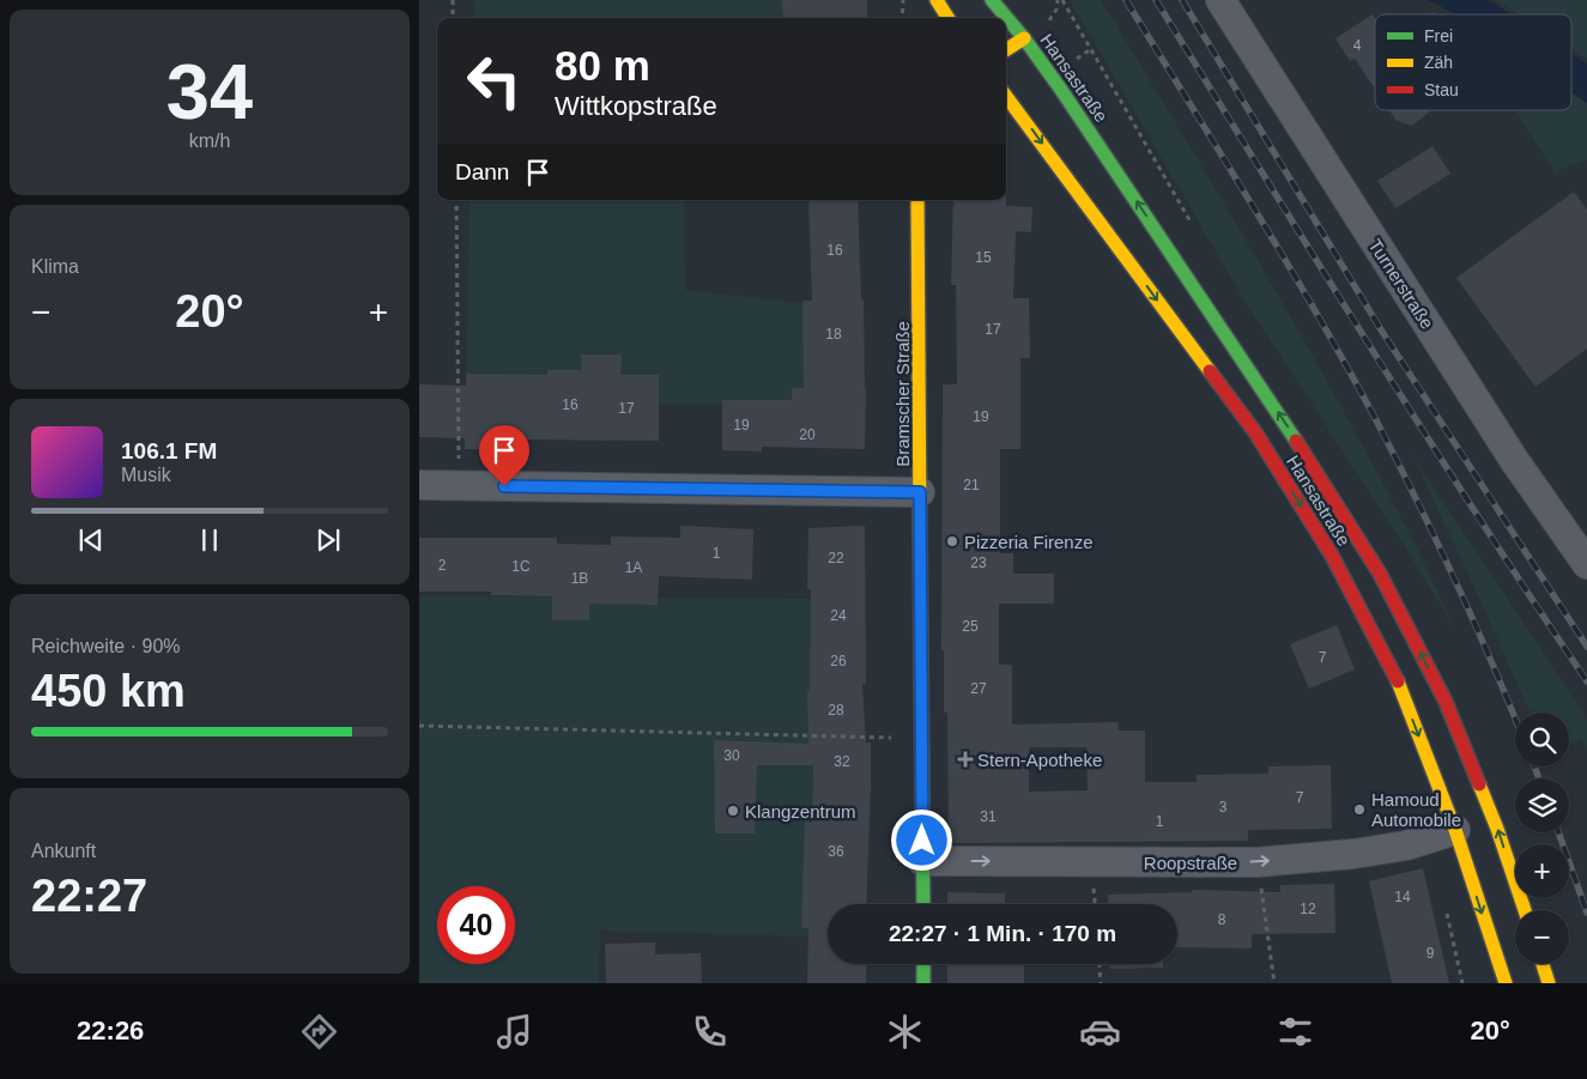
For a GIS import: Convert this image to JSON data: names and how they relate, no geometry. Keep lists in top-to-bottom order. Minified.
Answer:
{"streets":{"main road":["Hansastraße","Bramscher Straße"],"street":["Turnerstraße","Roopstraße"]},"crossings":[["Hansastraße","Roopstraße"],["Bramscher Straße","Roopstraße"]],"one_way":["Roopstraße"],"places":{"other":["Pizzeria Firenze","Hamoud Automobile","Klangzentrum"],"health":["Stern-Apotheke"]},"house_numbers":["4","16","15","17","18","16","17","19","19","20","21","1","22","23","2","1C","1A","1B","24","25","7","26","27","28","30","32","7","3","31","1","36","14","12","8","9"],"legend":["Frei","Zäh","Stau"],"page":{"tile":[["34","km/h"],"Klima",["Reichweite · 90%","450 km"],["Ankunft","22:27"]],"turn":["80 m","Wittkopstraße"],"then":"Dann","heat":["−","20°","+"],"song":["106.1 FM","Musik"],"map_buttons":["+","−"],"limit":"40","trip":"22:27 · 1 Min. · 170 m","tabs":["22:26","20°"]}}
